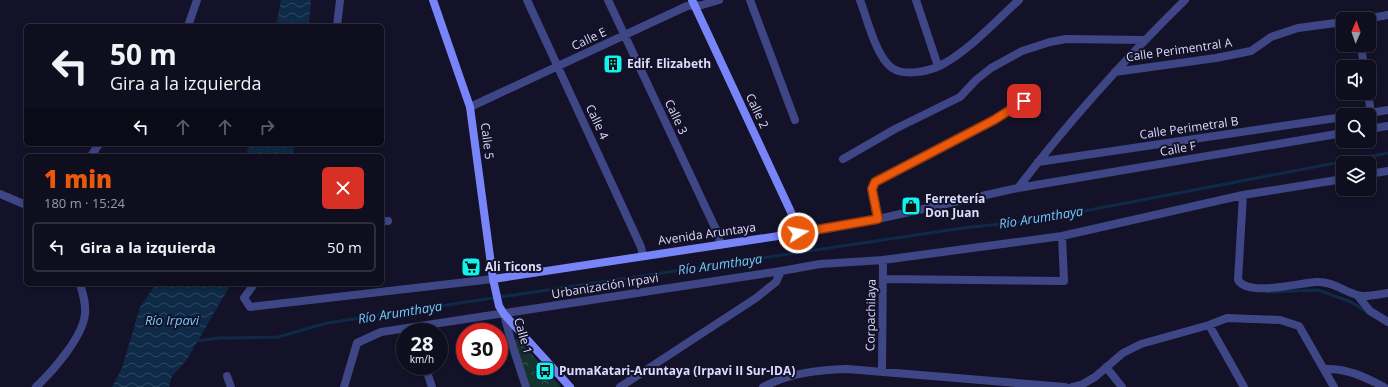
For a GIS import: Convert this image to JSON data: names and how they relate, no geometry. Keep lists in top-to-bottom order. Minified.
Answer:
{"streets":{"main road":["Calle 2","Calle 5","Avenida Aruntaya"],"street":["Calle E","Calle Perimentral A","Calle 3","Calle 4","Calle Perimetral B","Calle F","Urbanización Irpavi","Corpachilaya","Calle 1"]},"crossings":[["Calle E","Calle 2"],["Calle E","Calle 3"],["Calle E","Calle 4"],["Calle E","Calle 5"],["Calle Perimentral A","Calle Perimetral B"],["Calle Perimentral A","Calle F"],["Calle Perimentral A","Avenida Aruntaya"],["Calle 2","Avenida Aruntaya"],["Calle 3","Avenida Aruntaya"],["Calle 4","Avenida Aruntaya"],["Calle 5","Avenida Aruntaya"],["Calle 5","Urbanización Irpavi"],["Calle 5","Calle 1"],["Calle F","Avenida Aruntaya"],["Urbanización Irpavi","Corpachilaya"],["Urbanización Irpavi","Calle 1"]],"water":["Río Arumthaya","Río Irpavi"],"places":{"building":["Edif. Elizabeth"],"shop":["Ferretería Don Juan"],"supermarket":["Ali Ticons"],"bus stop":["PumaKatari-Aruntaya (Irpavi II Sur-IDA)"]},"north":"top","page":{"turn":["50 m","Gira a la izquierda"],"heading":["1 min","180 m · 15:24"],"list":[{"name":"Gira a la izquierda","value":"50 m"}],"speed":"28 km/h","limit":"30"}}
